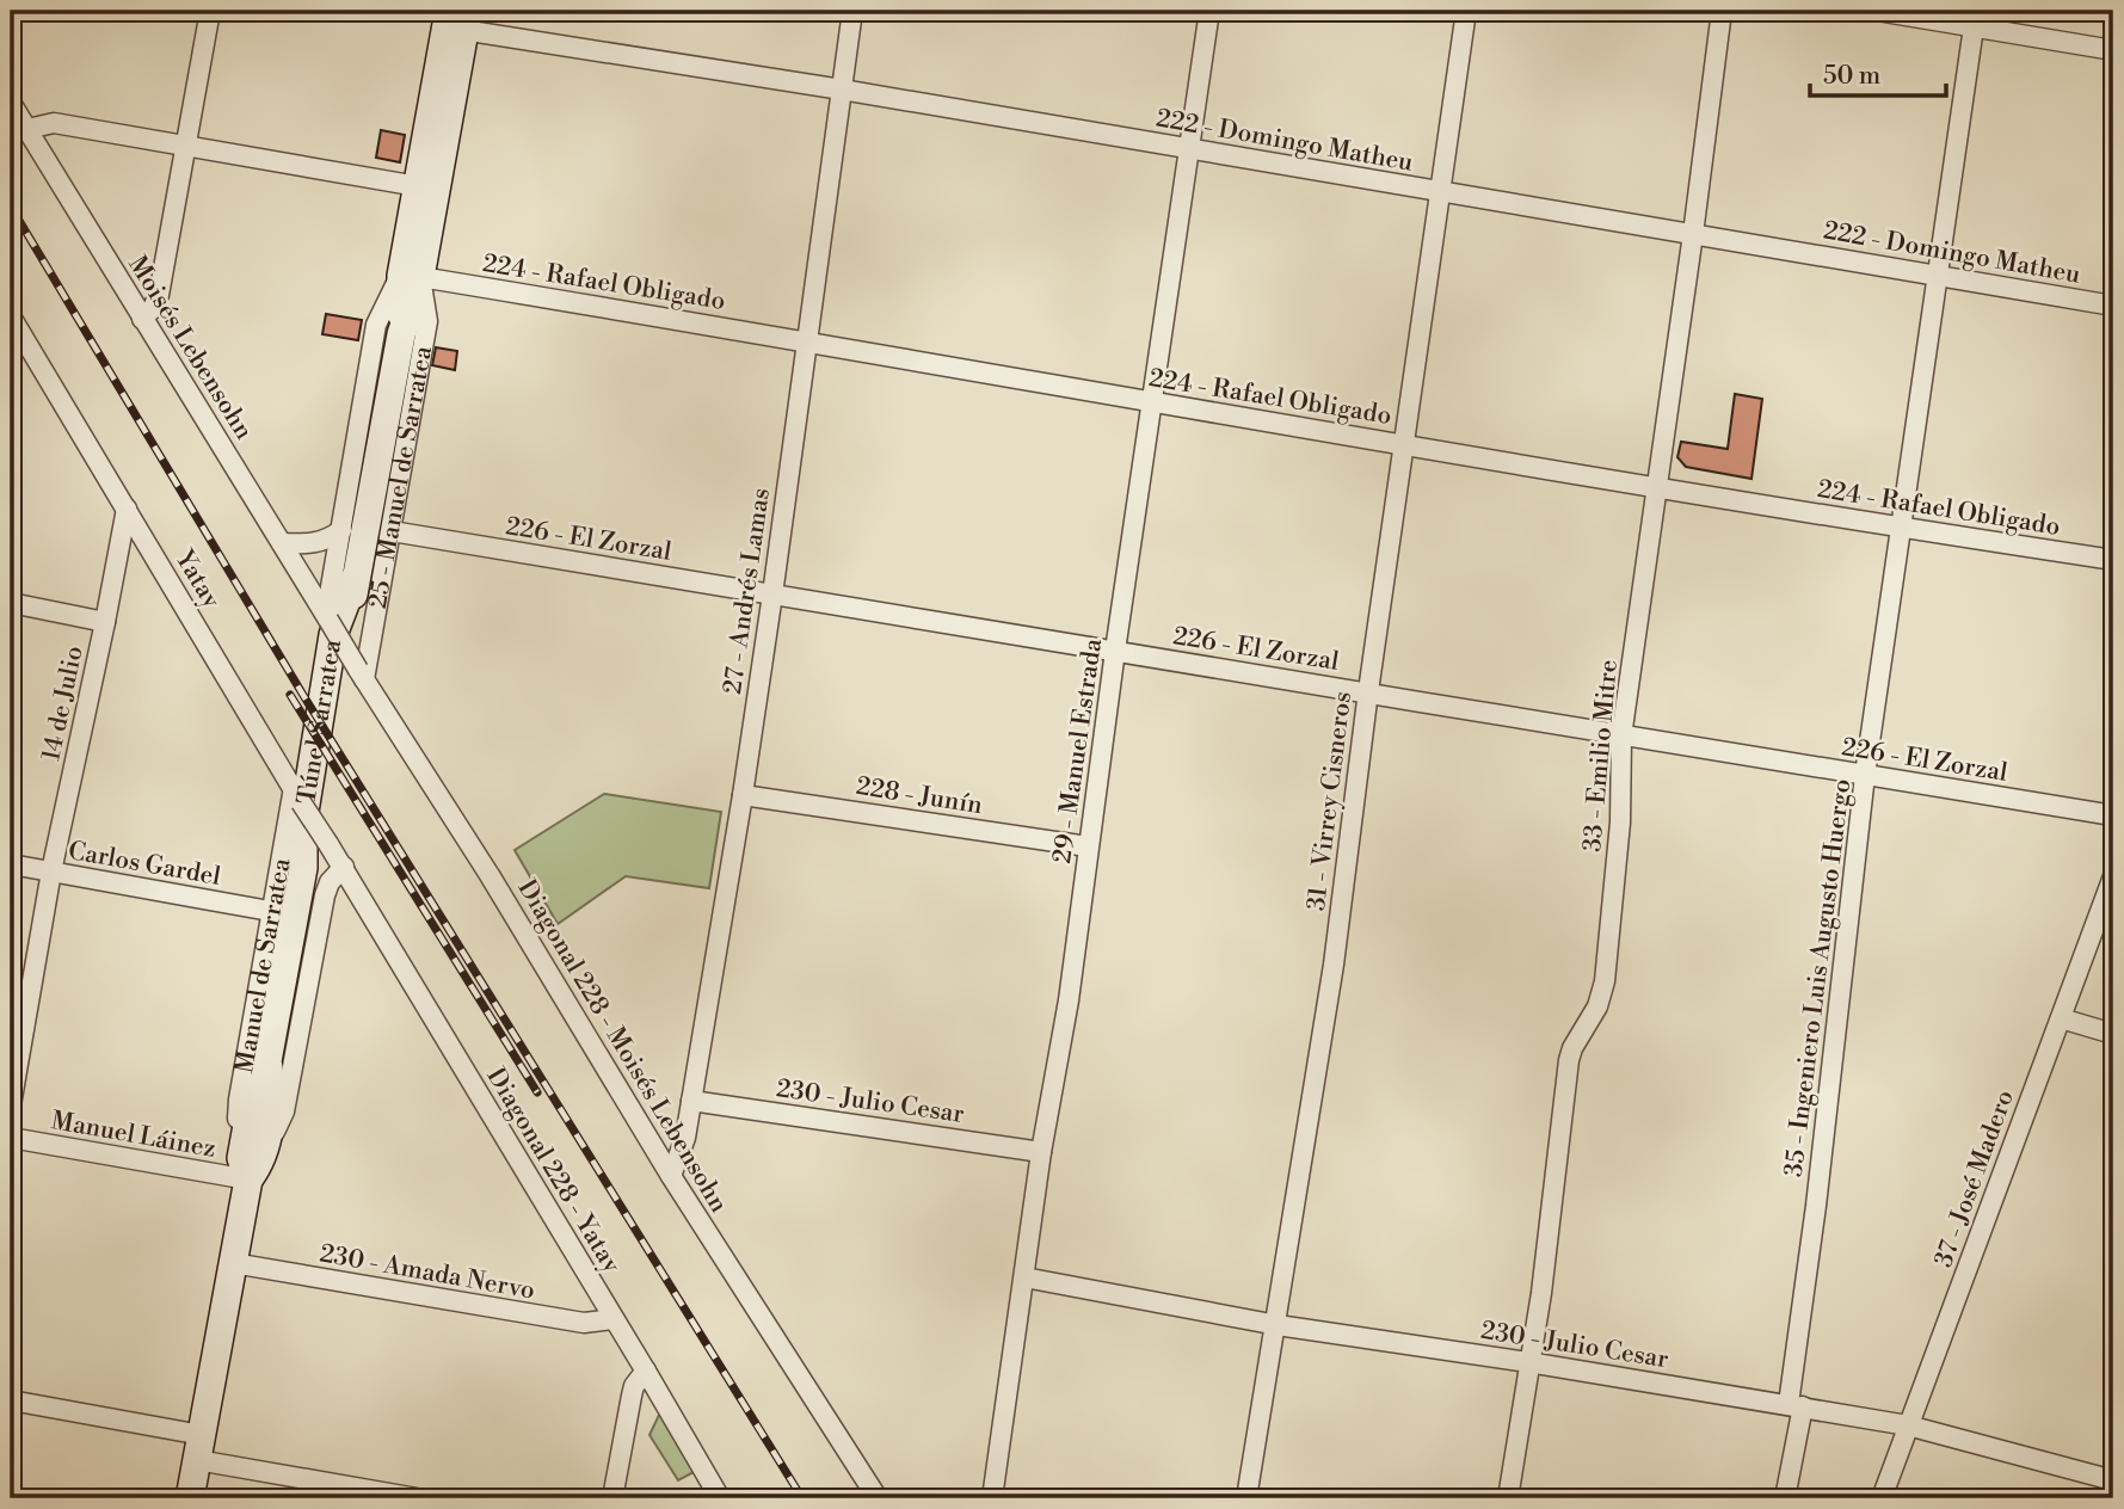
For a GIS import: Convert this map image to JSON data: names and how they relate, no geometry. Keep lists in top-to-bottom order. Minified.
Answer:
{"streets":{"main road":["25 - Manuel de Sarratea","Túnel Sarratea","Manuel de Sarratea"],"street":["222 - Domingo Matheu","224 - Rafael Obligado","Moisés Lebensohn","226 - El Zorzal","Yatay","27 - Andrés Lamas","14 de Julio","29 - Manuel Estrada","33 - Emilio Mitre","228 - Junín","31 - Virrey Cisneros","Carlos Gardel","35 - Ingeniero Luis Augusto Huergo","Diagonal 228 - Moisés Lebensohn","230 - Julio Cesar","Manuel Láinez","Diagonal 228 - Yatay","37 - José Madero","230 - Amada Nervo"]},"crossings":[["222 - Domingo Matheu","25 - Manuel de Sarratea"],["222 - Domingo Matheu","27 - Andrés Lamas"],["222 - Domingo Matheu","29 - Manuel Estrada"],["222 - Domingo Matheu","33 - Emilio Mitre"],["222 - Domingo Matheu","31 - Virrey Cisneros"],["222 - Domingo Matheu","35 - Ingeniero Luis Augusto Huergo"],["224 - Rafael Obligado","25 - Manuel de Sarratea"],["224 - Rafael Obligado","27 - Andrés Lamas"],["224 - Rafael Obligado","Túnel Sarratea"],["224 - Rafael Obligado","29 - Manuel Estrada"],["224 - Rafael Obligado","33 - Emilio Mitre"],["224 - Rafael Obligado","31 - Virrey Cisneros"],["224 - Rafael Obligado","35 - Ingeniero Luis Augusto Huergo"],["Moisés Lebensohn","Diagonal 228 - Moisés Lebensohn"],["25 - Manuel de Sarratea","226 - El Zorzal"],["25 - Manuel de Sarratea","Túnel Sarratea"],["25 - Manuel de Sarratea","Diagonal 228 - Moisés Lebensohn"],["226 - El Zorzal","27 - Andrés Lamas"],["226 - El Zorzal","29 - Manuel Estrada"],["226 - El Zorzal","33 - Emilio Mitre"],["226 - El Zorzal","31 - Virrey Cisneros"],["226 - El Zorzal","35 - Ingeniero Luis Augusto Huergo"],["Yatay","14 de Julio"],["Yatay","Manuel de Sarratea"],["Yatay","Diagonal 228 - Yatay"],["27 - Andrés Lamas","228 - Junín"],["27 - Andrés Lamas","Diagonal 228 - Moisés Lebensohn"],["27 - Andrés Lamas","230 - Julio Cesar"],["14 de Julio","Carlos Gardel"],["Túnel Sarratea","Manuel de Sarratea"],["29 - Manuel Estrada","228 - Junín"],["29 - Manuel Estrada","230 - Julio Cesar"],["33 - Emilio Mitre","230 - Julio Cesar"],["31 - Virrey Cisneros","230 - Julio Cesar"],["Carlos Gardel","Manuel de Sarratea"],["35 - Ingeniero Luis Augusto Huergo","230 - Julio Cesar"],["230 - Julio Cesar","37 - José Madero"],["Diagonal 228 - Yatay","230 - Amada Nervo"]],"scale_bar":"50 m"}
